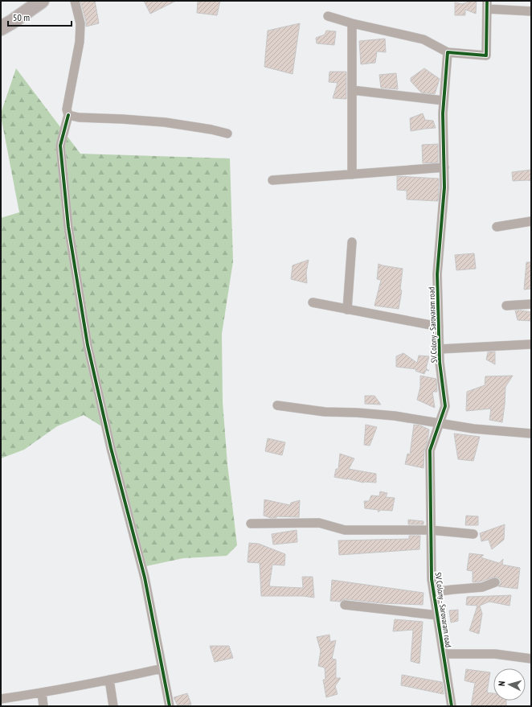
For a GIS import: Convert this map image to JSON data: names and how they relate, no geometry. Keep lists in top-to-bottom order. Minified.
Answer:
{"streets":{"street":["SV Colony - Sarovaram road"]},"scale_bar":"50 m","north":"left"}
